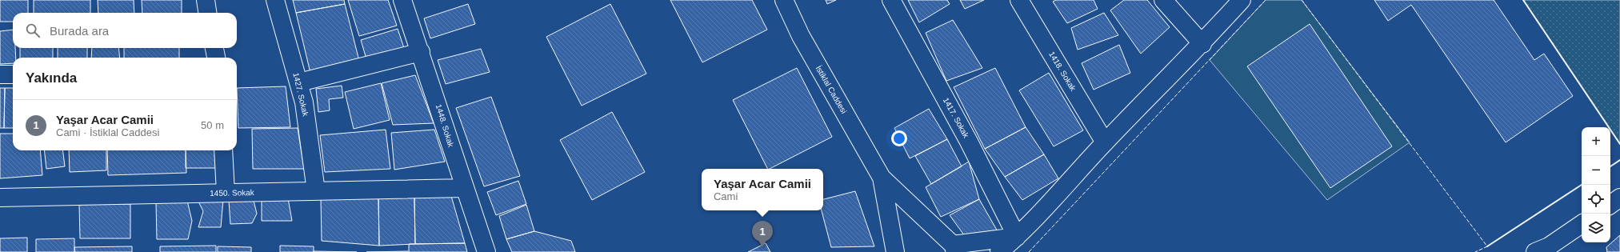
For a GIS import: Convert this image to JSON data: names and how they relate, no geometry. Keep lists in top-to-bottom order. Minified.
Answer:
{"streets":{"street":["1418. Sokak","İstiklal Caddesi","1427. Sokak","1417. Sokak","1448. Sokak","1450. Sokak"]},"crossings":[["1427. Sokak","1450. Sokak"],["1448. Sokak","1450. Sokak"]],"page":{"search":"Burada ara","heading":"Yakında","list":[{"mark":"1","name":"Yaşar Acar Camii","note":"Cami · İstiklal Caddesi","value":"50 m"}],"map_buttons":["+","−"],"popup":["Yaşar Acar Camii","Cami"],"pins":"1"}}
